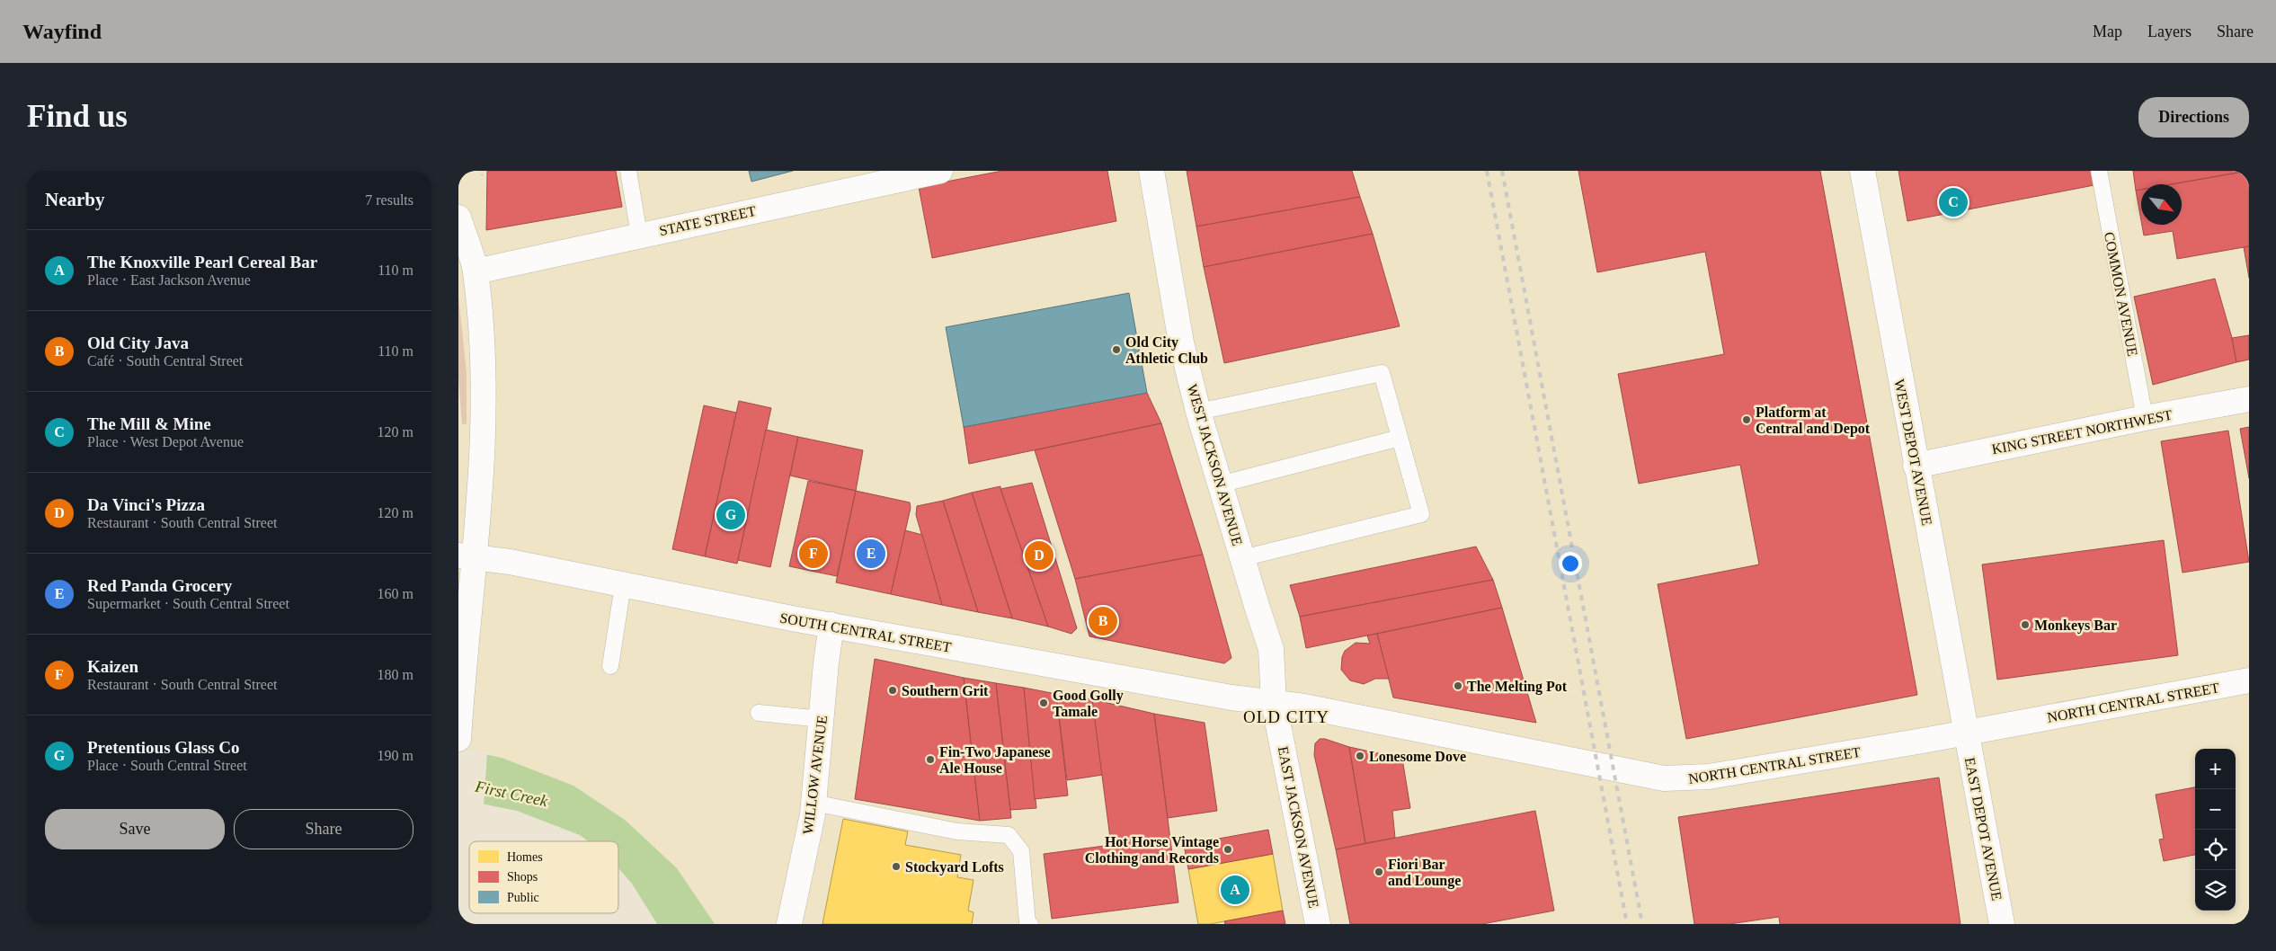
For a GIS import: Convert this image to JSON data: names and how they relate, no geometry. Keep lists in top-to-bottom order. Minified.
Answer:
{"streets":{"street":["STATE STREET","KING STREET NORTHWEST","WEST DEPOT AVENUE","WEST JACKSON AVENUE","SOUTH CENTRAL STREET","NORTH CENTRAL STREET","WILLOW AVENUE","EAST JACKSON AVENUE","EAST DEPOT AVENUE"],"lane":["COMMON AVENUE"]},"crossings":[["COMMON AVENUE","KING STREET NORTHWEST"],["KING STREET NORTHWEST","WEST DEPOT AVENUE"],["WEST DEPOT AVENUE","NORTH CENTRAL STREET"],["WEST DEPOT AVENUE","EAST DEPOT AVENUE"],["WEST JACKSON AVENUE","SOUTH CENTRAL STREET"],["WEST JACKSON AVENUE","NORTH CENTRAL STREET"],["WEST JACKSON AVENUE","EAST JACKSON AVENUE"],["SOUTH CENTRAL STREET","NORTH CENTRAL STREET"],["SOUTH CENTRAL STREET","WILLOW AVENUE"],["SOUTH CENTRAL STREET","EAST JACKSON AVENUE"],["NORTH CENTRAL STREET","EAST JACKSON AVENUE"],["NORTH CENTRAL STREET","EAST DEPOT AVENUE"]],"districts":["OLD CITY"],"water":["First Creek"],"places":["Old City Athletic Club","Platform at Central and Depot","Monkeys Bar","The Melting Pot","Southern Grit","Good Golly Tamale","Lonesome Dove","Fin-Two Japanese Ale House","Hot Horse Vintage Clothing and Records","Stockyard Lofts","Fiori Bar and Lounge"],"legend":["Homes","Shops","Public"],"north":"bottom right","page":{"header":"Wayfind","nav":["Map","Layers","Share"],"buttons":["Directions",["Save","Share"]],"title":"Find us","heading":["Nearby","7 results"],"pins":["C","G","E","F","D","B","A"],"list":[{"mark":"A","name":"The Knoxville Pearl Cereal Bar","note":"Place · East Jackson Avenue","value":"110 m"},{"mark":"B","name":"Old City Java","note":"Café · South Central Street","value":"110 m"},{"mark":"C","name":"The Mill & Mine","note":"Place · West Depot Avenue","value":"120 m"},{"mark":"D","name":"Da Vinci's Pizza","note":"Restaurant · South Central Street","value":"120 m"},{"mark":"E","name":"Red Panda Grocery","note":"Supermarket · South Central Street","value":"160 m"},{"mark":"F","name":"Kaizen","note":"Restaurant · South Central Street","value":"180 m"},{"mark":"G","name":"Pretentious Glass Co","note":"Place · South Central Street","value":"190 m"}],"map_buttons":["+","−"]}}
